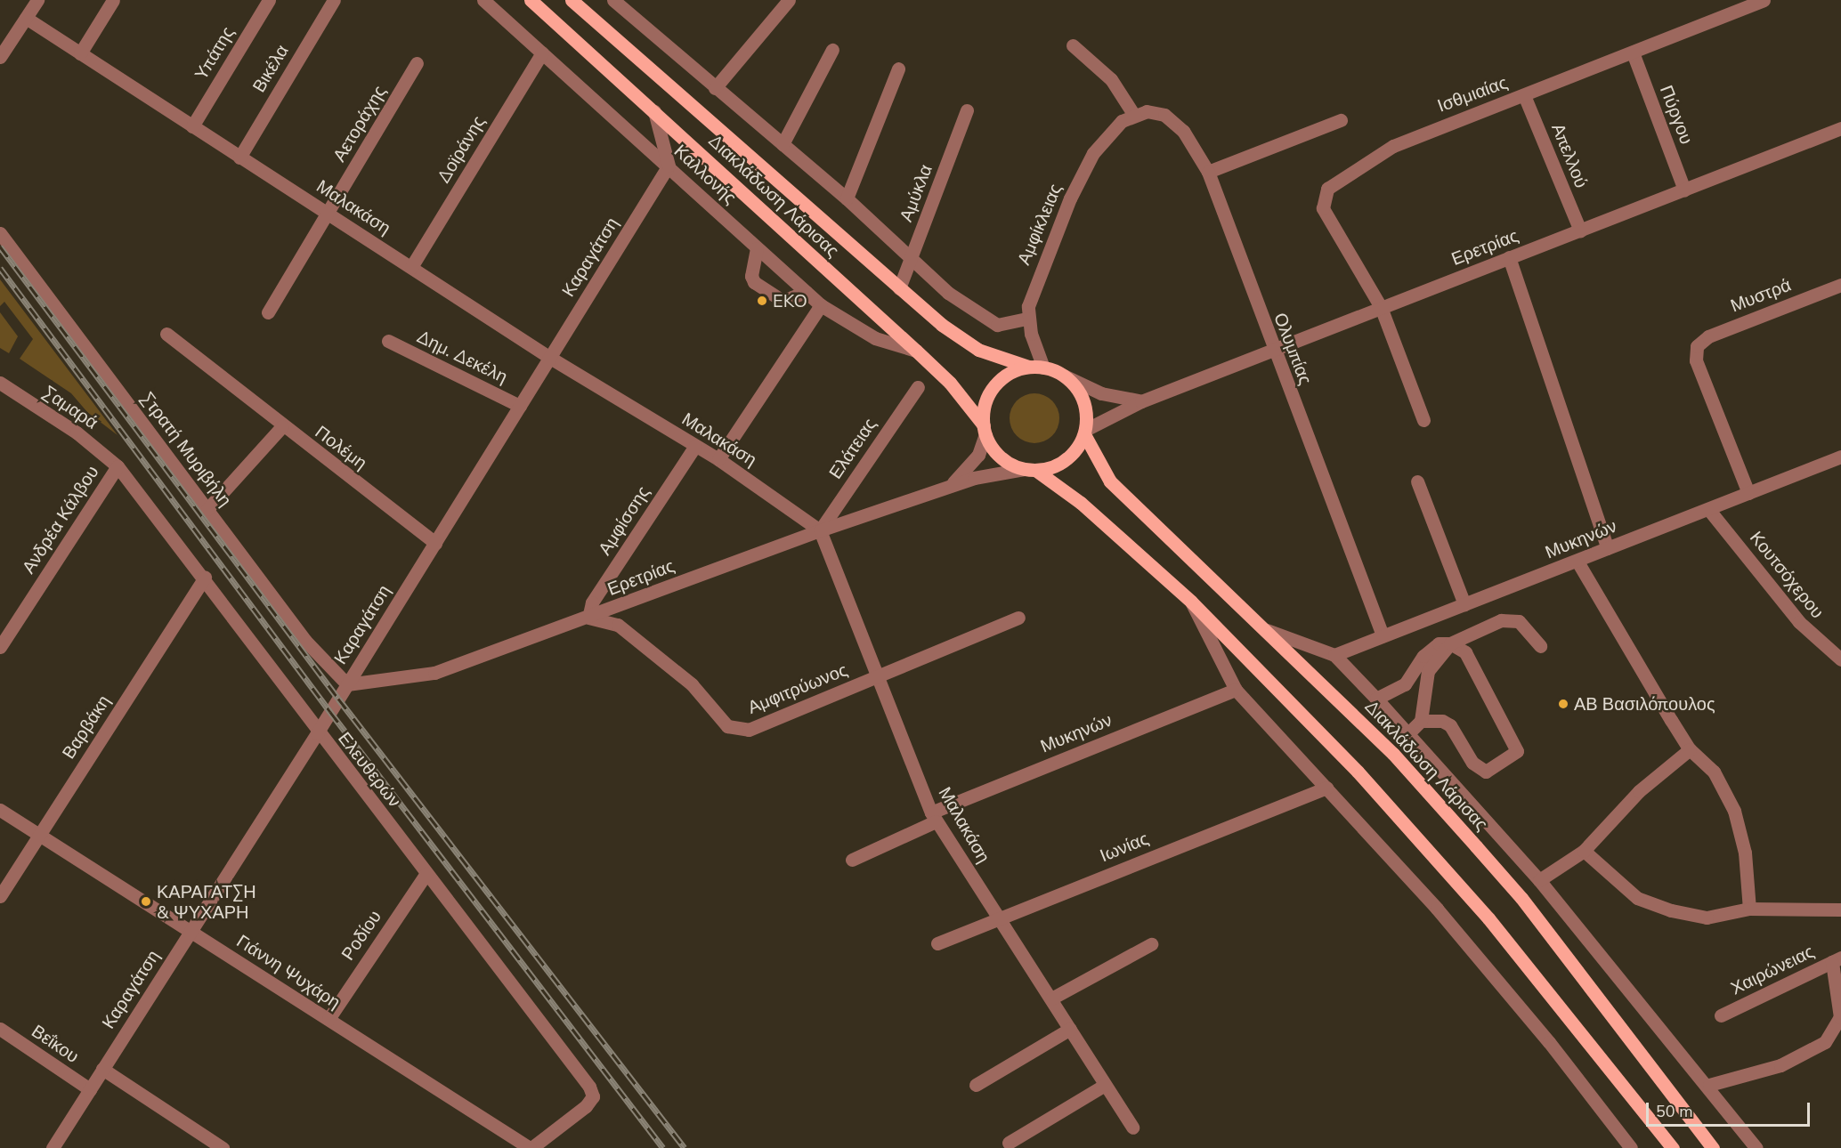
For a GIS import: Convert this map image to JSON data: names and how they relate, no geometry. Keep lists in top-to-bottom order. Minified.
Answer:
{"streets":{"main road":["Διακλάδωση Λάρισας"],"street":["Υπάτης","Βικέλα","Ισθμιαίας","Πύργου","Αετοράχης","Δοϊράνης","Απελλού","Καλλoνής","Αμύκλα","Μαλακάση","Αμφίκλειας","Ερετρίας","Καραγάτση","Μυστρά","Ολυμπίας","Δημ. Δεκέλη","Σαμαρά","Πολέμη","Ελάτειας","Στρατή Μυριβήλη","Ανδρέα Κάλβου","Αμφίσσης","Μυκηνών","Κουτσόχερου","Αμφιτρύωνος","Βαρβάκη","Ελευθερών","Ιωνίας","Ροδίου","Χαιρώνειας","Γιάννη Ψυχάρη","Βεΐκου"]},"crossings":[["Υπάτης","Μαλακάση"],["Βικέλα","Μαλακάση"],["Ισθμιαίας","Πύργου"],["Ισθμιαίας","Απελλού"],["Ισθμιαίας","Ερετρίας"],["Πύργου","Ερετρίας"],["Αετοράχης","Μαλακάση"],["Δοϊράνης","Καλλoνής"],["Δοϊράνης","Μαλακάση"],["Απελλού","Ερετρίας"],["Καλλoνής","Διακλάδωση Λάρισας"],["Καλλoνής","Καραγάτση"],["Αμύκλα","Διακλάδωση Λάρισας"],["Διακλάδωση Λάρισας","Ερετρίας"],["Μαλακάση","Ερετρίας"],["Μαλακάση","Καραγάτση"],["Μαλακάση","Ελάτειας"],["Μαλακάση","Αμφίσσης"],["Μαλακάση","Μυκηνών"],["Μαλακάση","Αμφιτρύωνος"],["Μαλακάση","Ιωνίας"],["Αμφίκλειας","Ολυμπίας"],["Ερετρίας","Καραγάτση"],["Ερετρίας","Ολυμπίας"],["Ερετρίας","Ελάτειας"],["Ερετρίας","Στρατή Μυριβήλη"],["Ερετρίας","Αμφίσσης"],["Ερετρίας","Αμφιτρύωνος"],["Καραγάτση","Δημ. Δεκέλη"],["Καραγάτση","Πολέμη"],["Καραγάτση","Στρατή Μυριβήλη"],["Καραγάτση","Ελευθερών"],["Καραγάτση","Γιάννη Ψυχάρη"],["Καραγάτση","Βεΐκου"],["Μυστρά","Μυκηνών"],["Ολυμπίας","Μυκηνών"],["Σαμαρά","Ανδρέα Κάλβου"],["Σαμαρά","Ελευθερών"],["Ανδρέα Κάλβου","Ελευθερών"],["Αμφίσσης","Αμφιτρύωνος"],["Μυκηνών","Κουτσόχερου"],["Βαρβάκη","Ελευθερών"],["Βαρβάκη","Γιάννη Ψυχάρη"],["Ελευθερών","Ροδίου"],["Ελευθερών","Γιάννη Ψυχάρη"],["Ροδίου","Γιάννη Ψυχάρη"]],"places":["EKO","ΑΒ Βασιλόπουλος","ΚΑΡΑΓΑΤΣΗ & ΨΥΧΑΡΗ"],"scale_bar":"50 m"}
